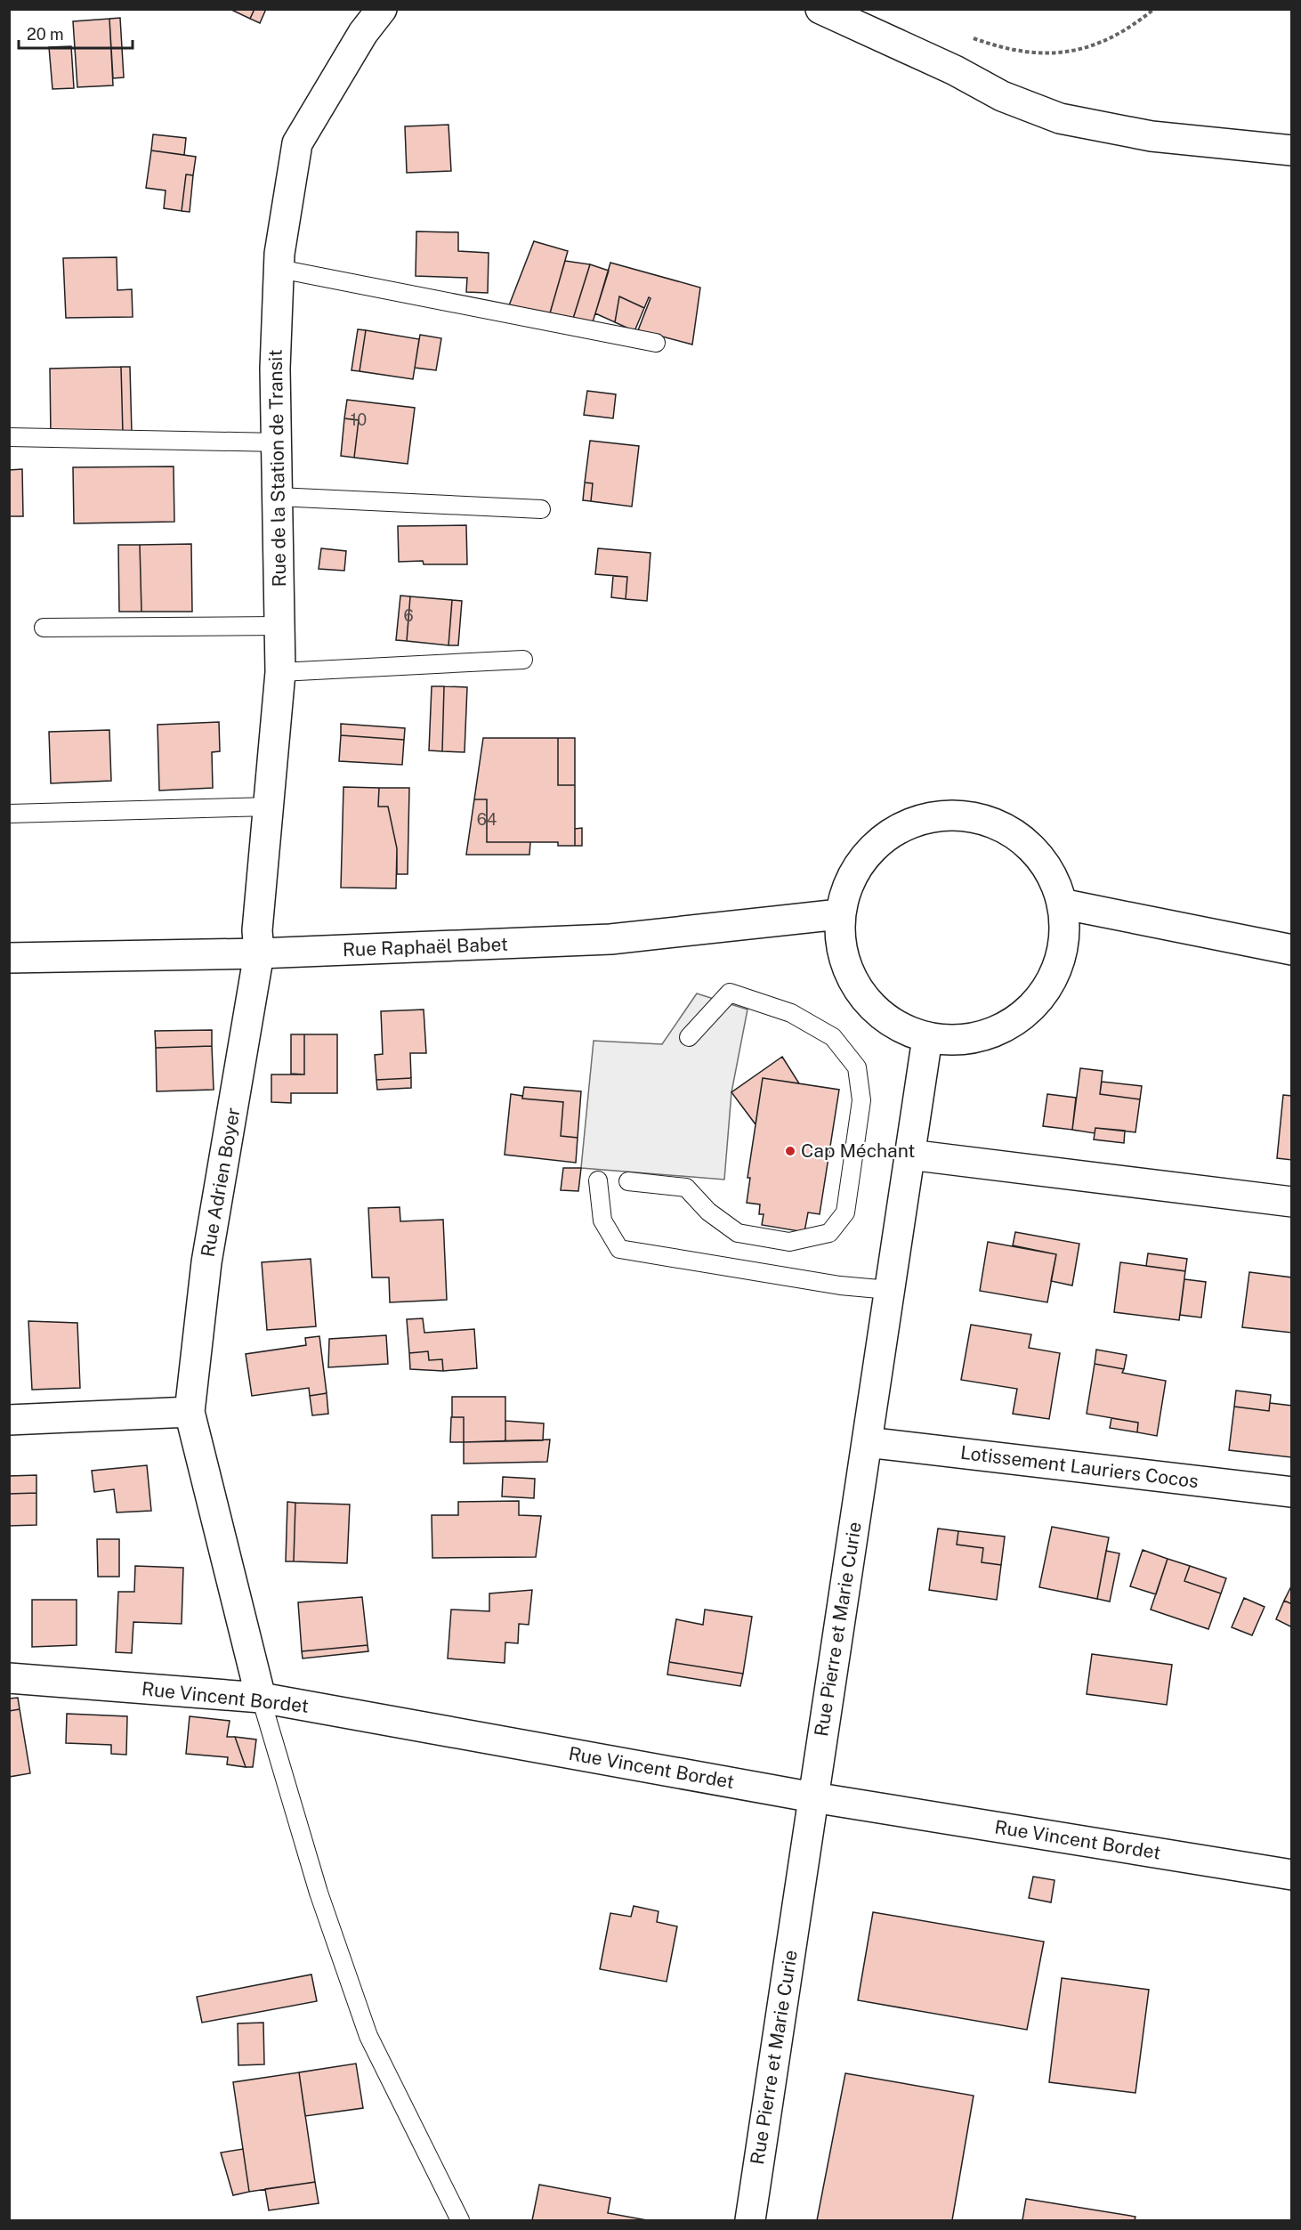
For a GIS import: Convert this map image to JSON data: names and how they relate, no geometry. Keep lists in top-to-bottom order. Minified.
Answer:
{"streets":{"street":["Rue de la Station de Transit","Rue Raphaël Babet","Rue Adrien Boyer","Lotissement Lauriers Cocos","Rue Pierre et Marie Curie","Rue Vincent Bordet"]},"crossings":[["Rue de la Station de Transit","Rue Raphaël Babet"],["Rue de la Station de Transit","Rue Adrien Boyer"],["Rue Raphaël Babet","Rue Adrien Boyer"],["Rue Adrien Boyer","Rue Vincent Bordet"],["Lotissement Lauriers Cocos","Rue Pierre et Marie Curie"],["Rue Pierre et Marie Curie","Rue Vincent Bordet"]],"places":["Cap Méchant"],"house_numbers":["10","6","64"],"scale_bar":"20 m"}
